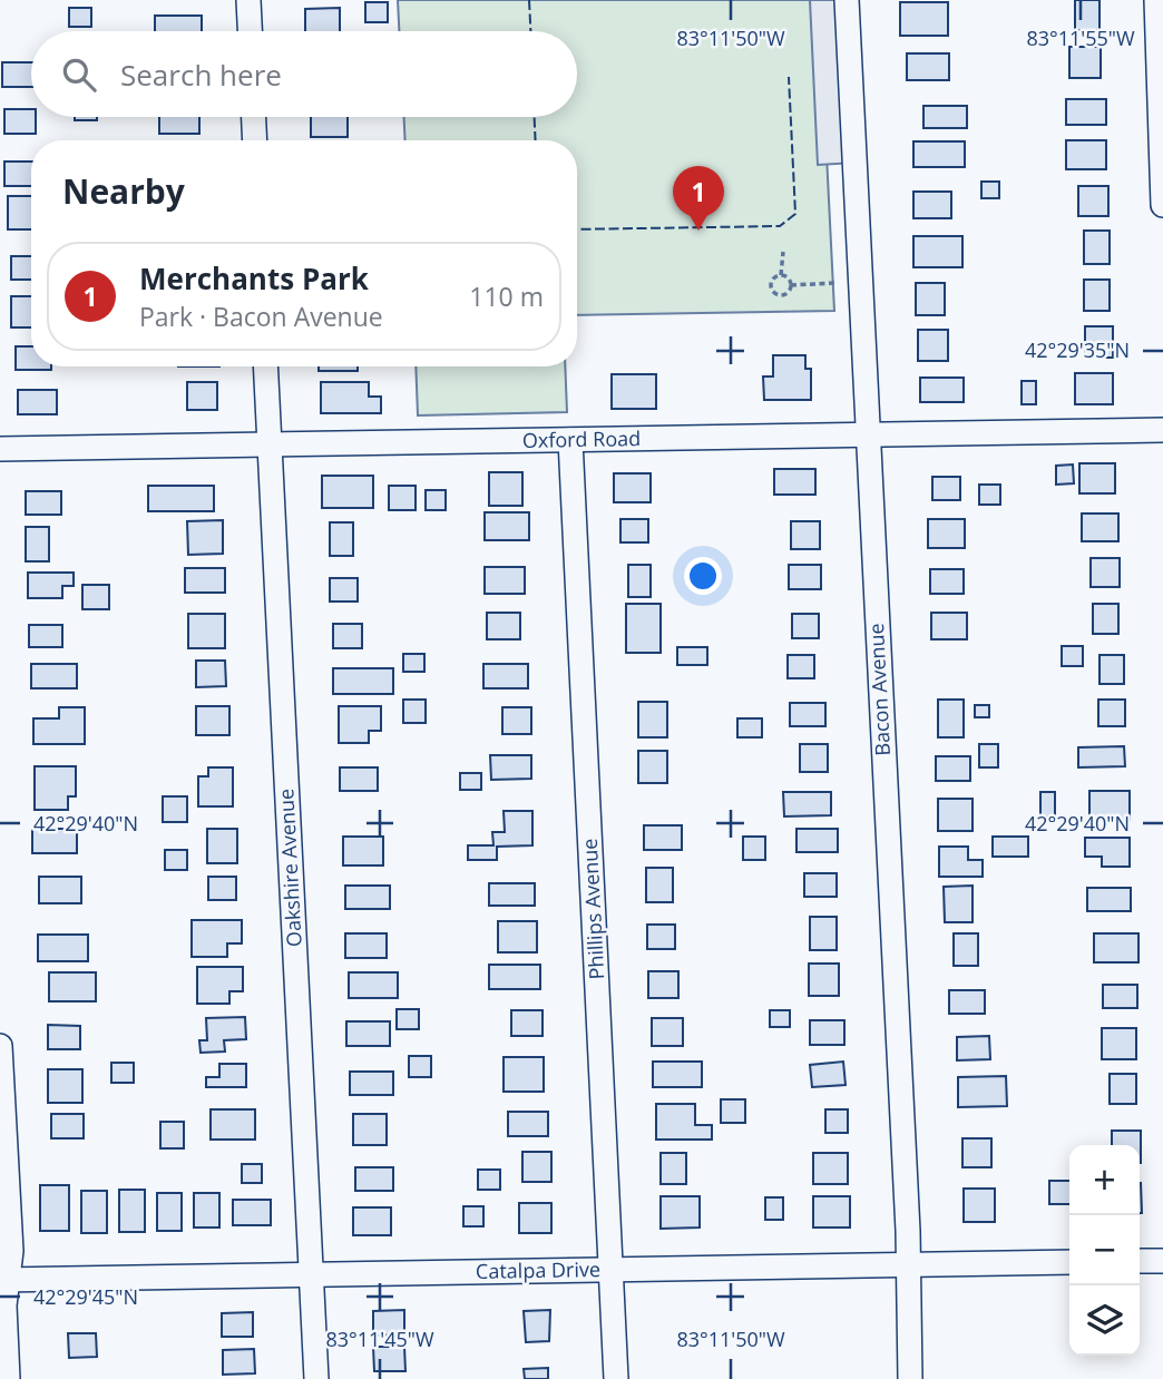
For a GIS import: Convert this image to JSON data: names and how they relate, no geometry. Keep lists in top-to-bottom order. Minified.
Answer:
{"streets":{"street":["Oxford Road","Bacon Avenue","Oakshire Avenue","Phillips Avenue","Catalpa Drive"]},"crossings":[["Oxford Road","Bacon Avenue"],["Oxford Road","Oakshire Avenue"],["Oxford Road","Phillips Avenue"],["Bacon Avenue","Catalpa Drive"],["Oakshire Avenue","Catalpa Drive"],["Phillips Avenue","Catalpa Drive"]],"page":{"search":"Search here","heading":"Nearby","pins":"1","list":[{"mark":"1","name":"Merchants Park","note":"Park · Bacon Avenue","value":"110 m"}],"map_buttons":["+","−"]},"coordinates":["83°11'50\"W","83°11'55\"W","42°29'35\"N","42°29'40\"N","42°29'45\"N","83°11'45\"W"]}
